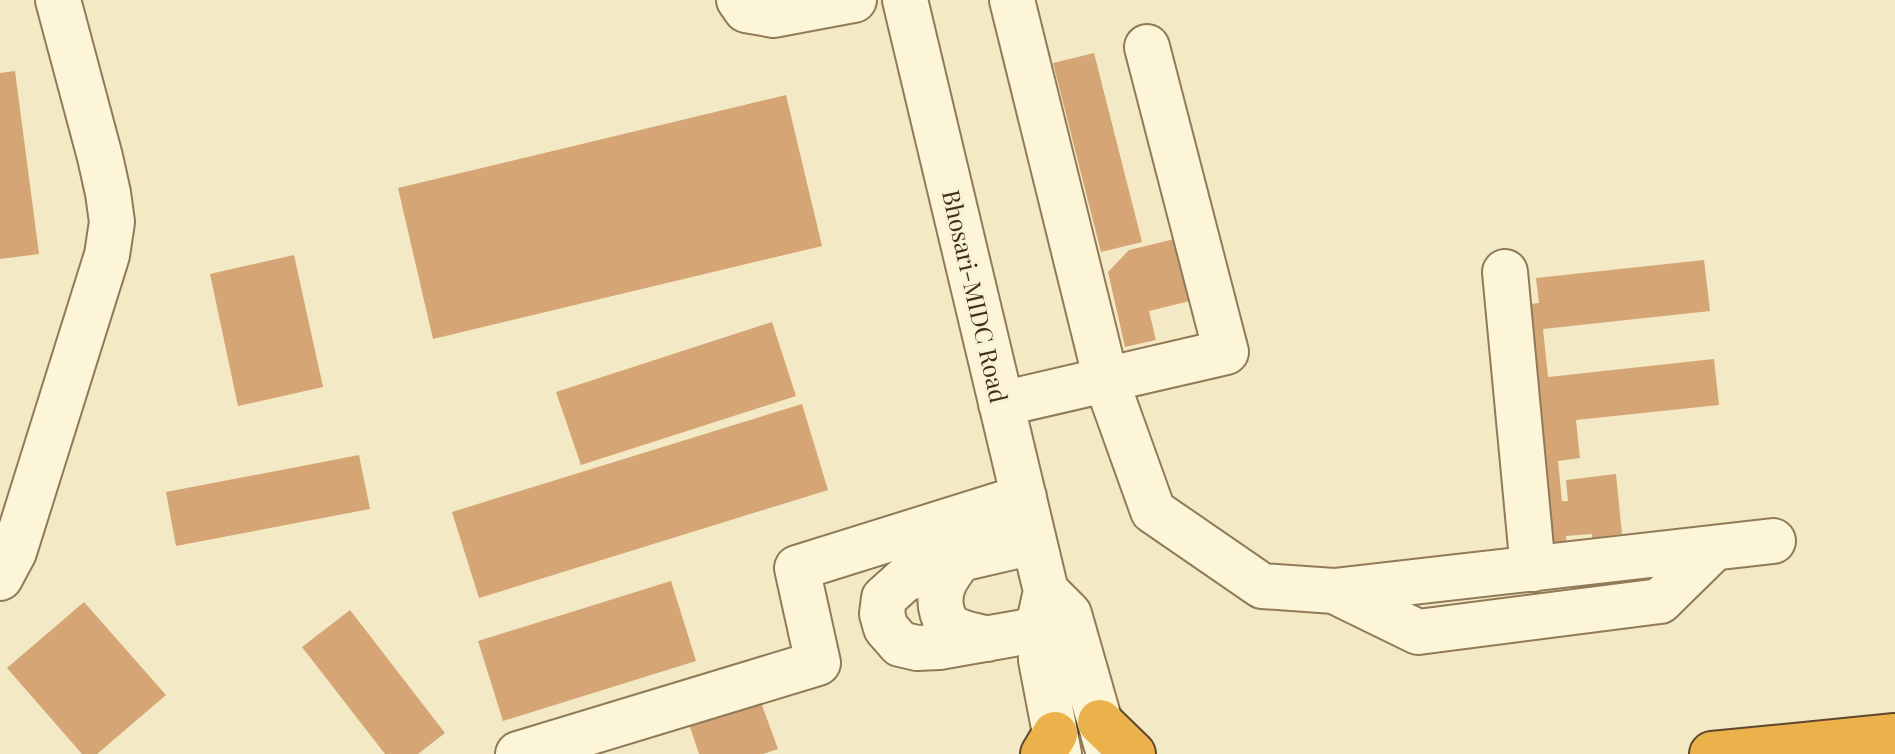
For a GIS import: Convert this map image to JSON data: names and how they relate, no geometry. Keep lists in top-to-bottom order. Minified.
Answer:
{"streets":{"street":["Bhosari-MIDC Road"]}}
